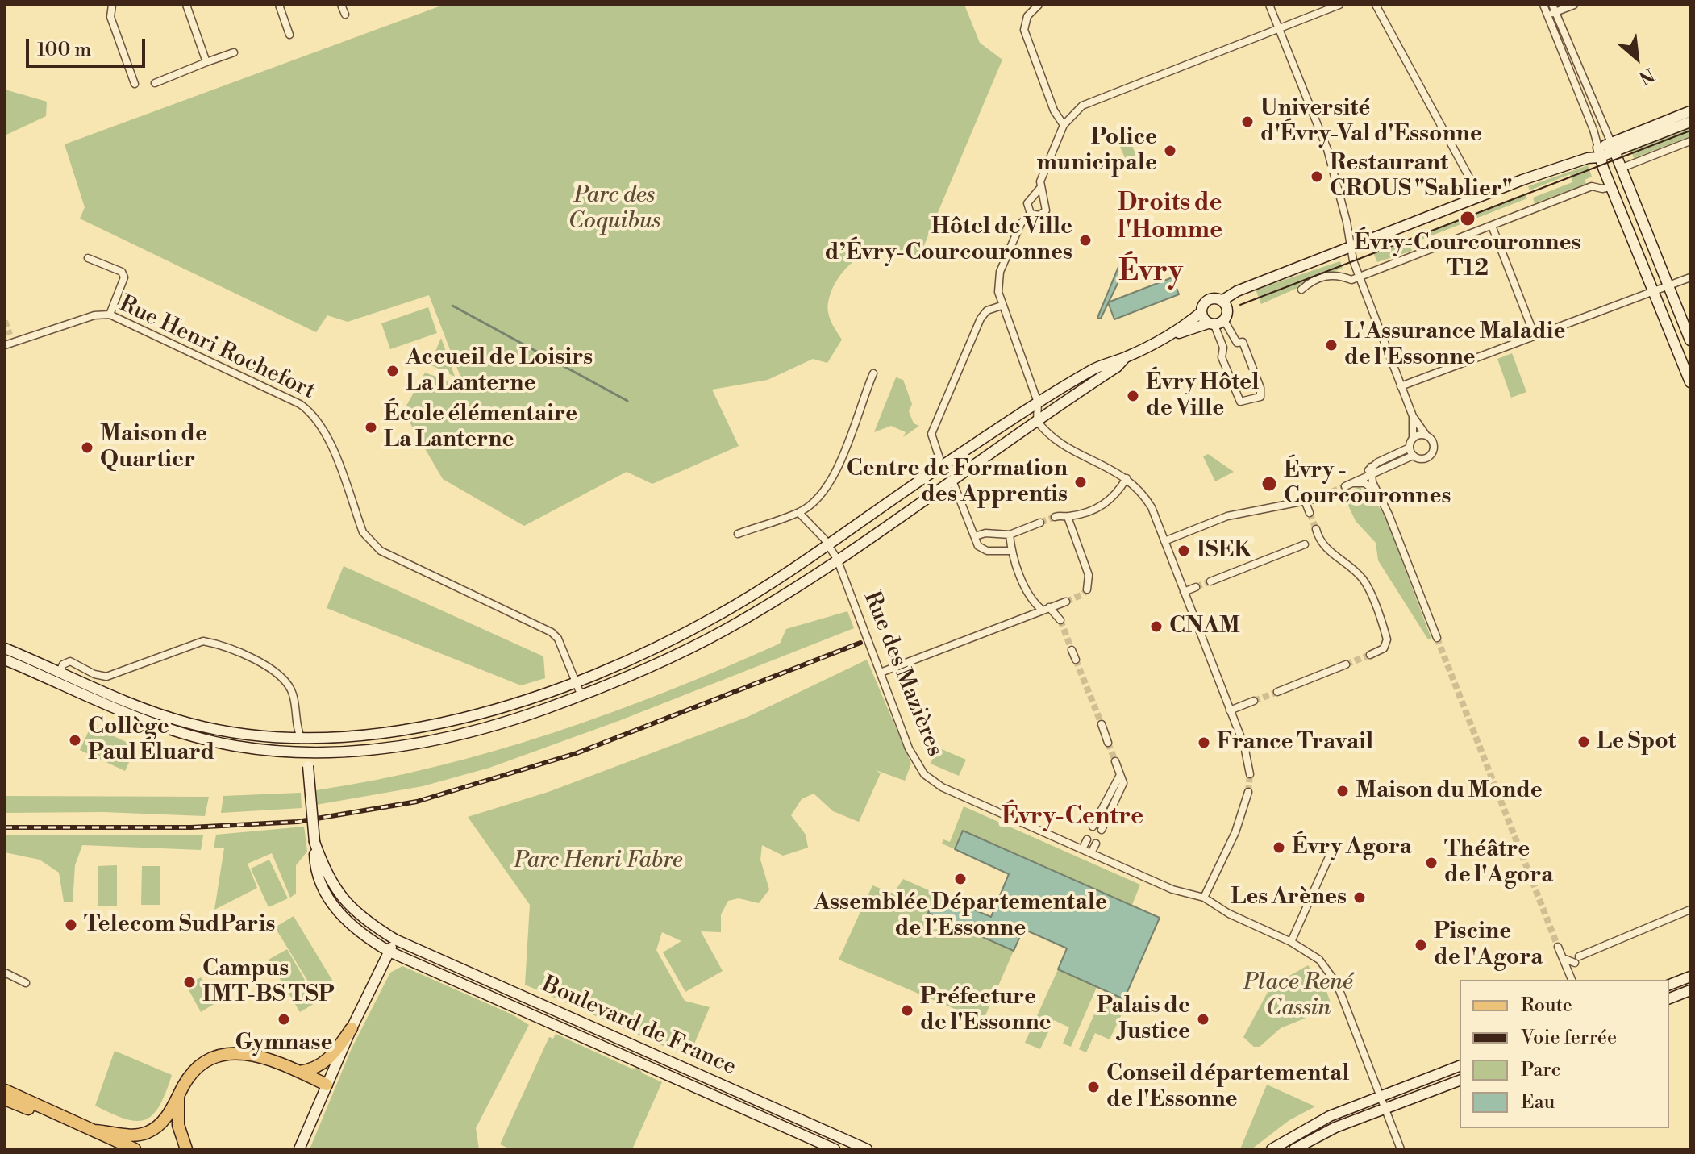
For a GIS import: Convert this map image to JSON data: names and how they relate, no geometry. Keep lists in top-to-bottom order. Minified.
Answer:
{"streets":{"main road":["Boulevard de France"],"street":["Rue Henri Rochefort","Rue des Mazières"]},"districts":["Droits de l'Homme","Évry","Évry-Centre"],"parks":["Parc des Coquibus","Parc Henri Fabre","Place René Cassin"],"places":["Université d'Évry-Val d'Essonne","Police municipale","Restaurant CROUS \"Sablier\"","Évry-Courcouronnes T12","Hôtel de Ville d’Évry-Courcouronnes","L'Assurance Maladie de l'Essonne","Accueil de Loisirs La Lanterne","Évry Hôtel de Ville","École élémentaire La Lanterne","Maison de Quartier","Centre de Formation des Apprentis","Évry - Courcouronnes","ISEK","CNAM","Collège Paul Éluard","Le Spot","France Travail","Maison du Monde","Évry Agora","Théâtre de l'Agora","Assemblée Départementale de l'Essonne","Les Arènes","Telecom SudParis","Piscine de l'Agora","Campus IMT-BS TSP","Préfecture de l'Essonne","Gymnase","Palais de Justice","Conseil départemental de l'Essonne"],"legend":["Route","Voie ferrée","Parc","Eau"],"scale_bar":"100 m","north":"bottom right"}
